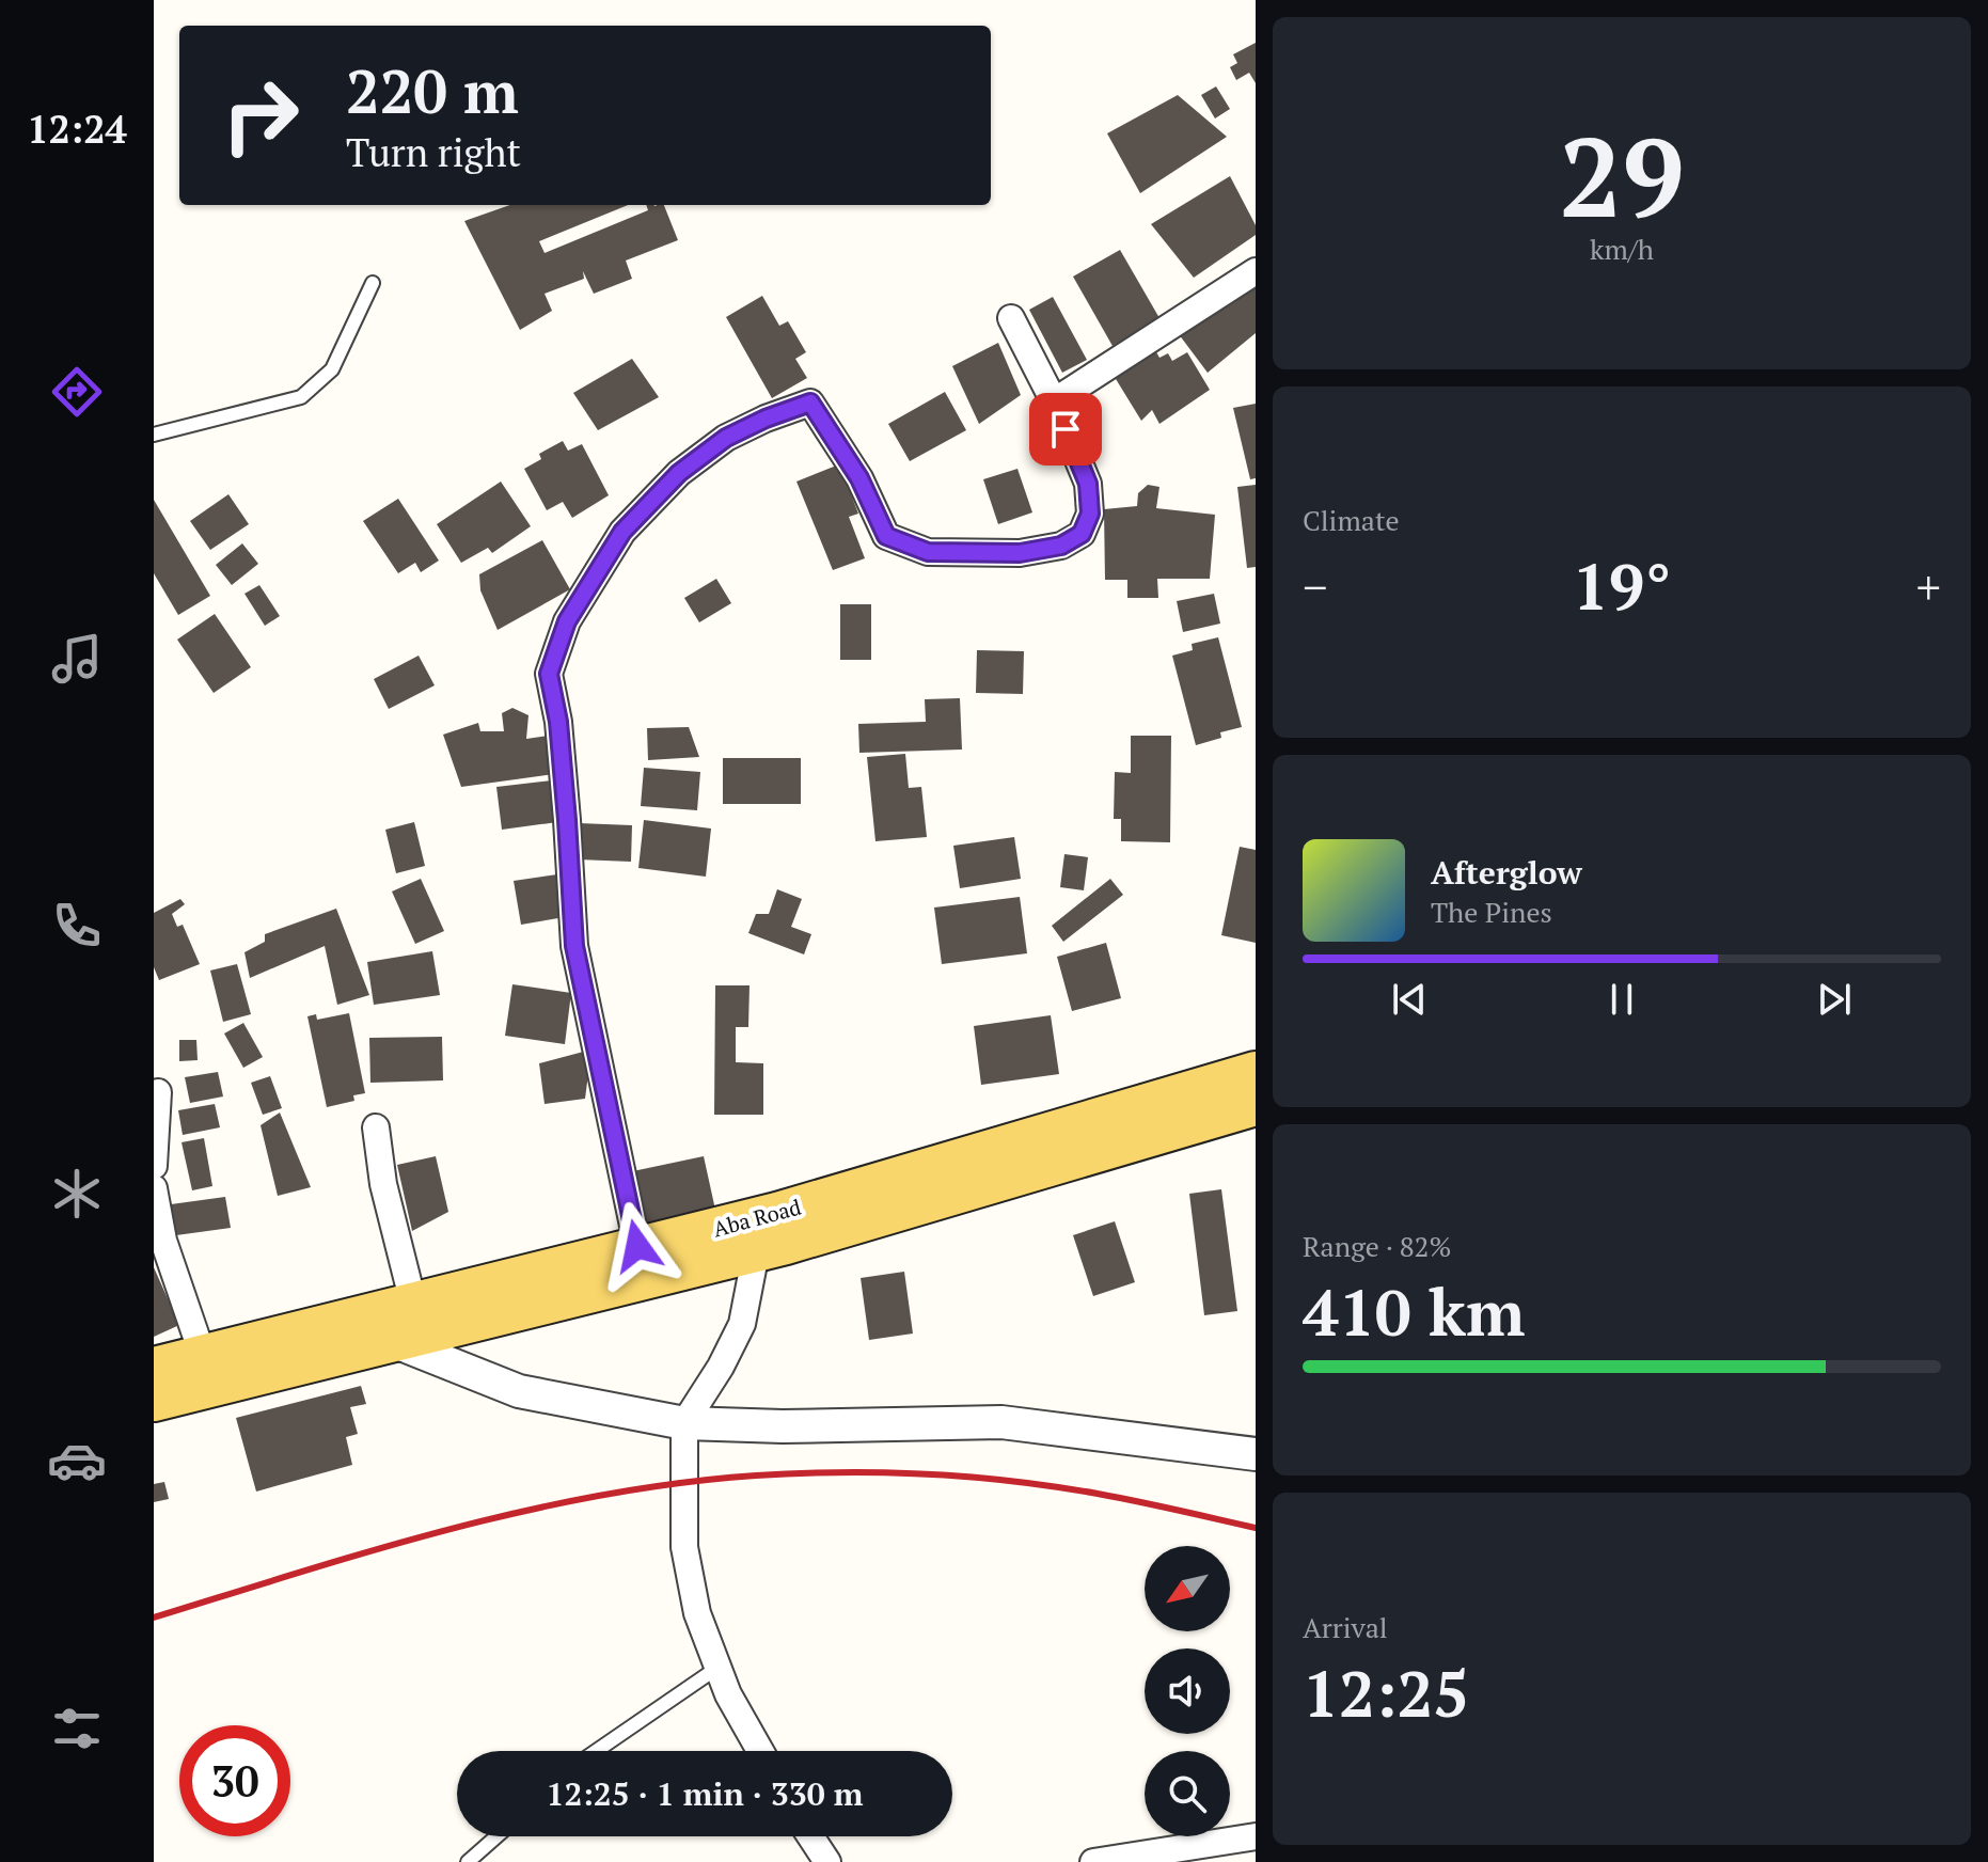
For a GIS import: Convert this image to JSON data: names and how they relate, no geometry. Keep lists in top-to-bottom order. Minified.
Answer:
{"streets":{"main road":["Aba Road"]},"north":"bottom left","page":{"tabs":"12:24","tile":[["29","km/h"],"Climate",["Range · 82%","410 km"],["Arrival","12:25"]],"turn":["220 m","Turn right"],"heat":["−","19°","+"],"song":["Afterglow","The Pines"],"limit":"30","trip":"12:25 · 1 min · 330 m"}}
